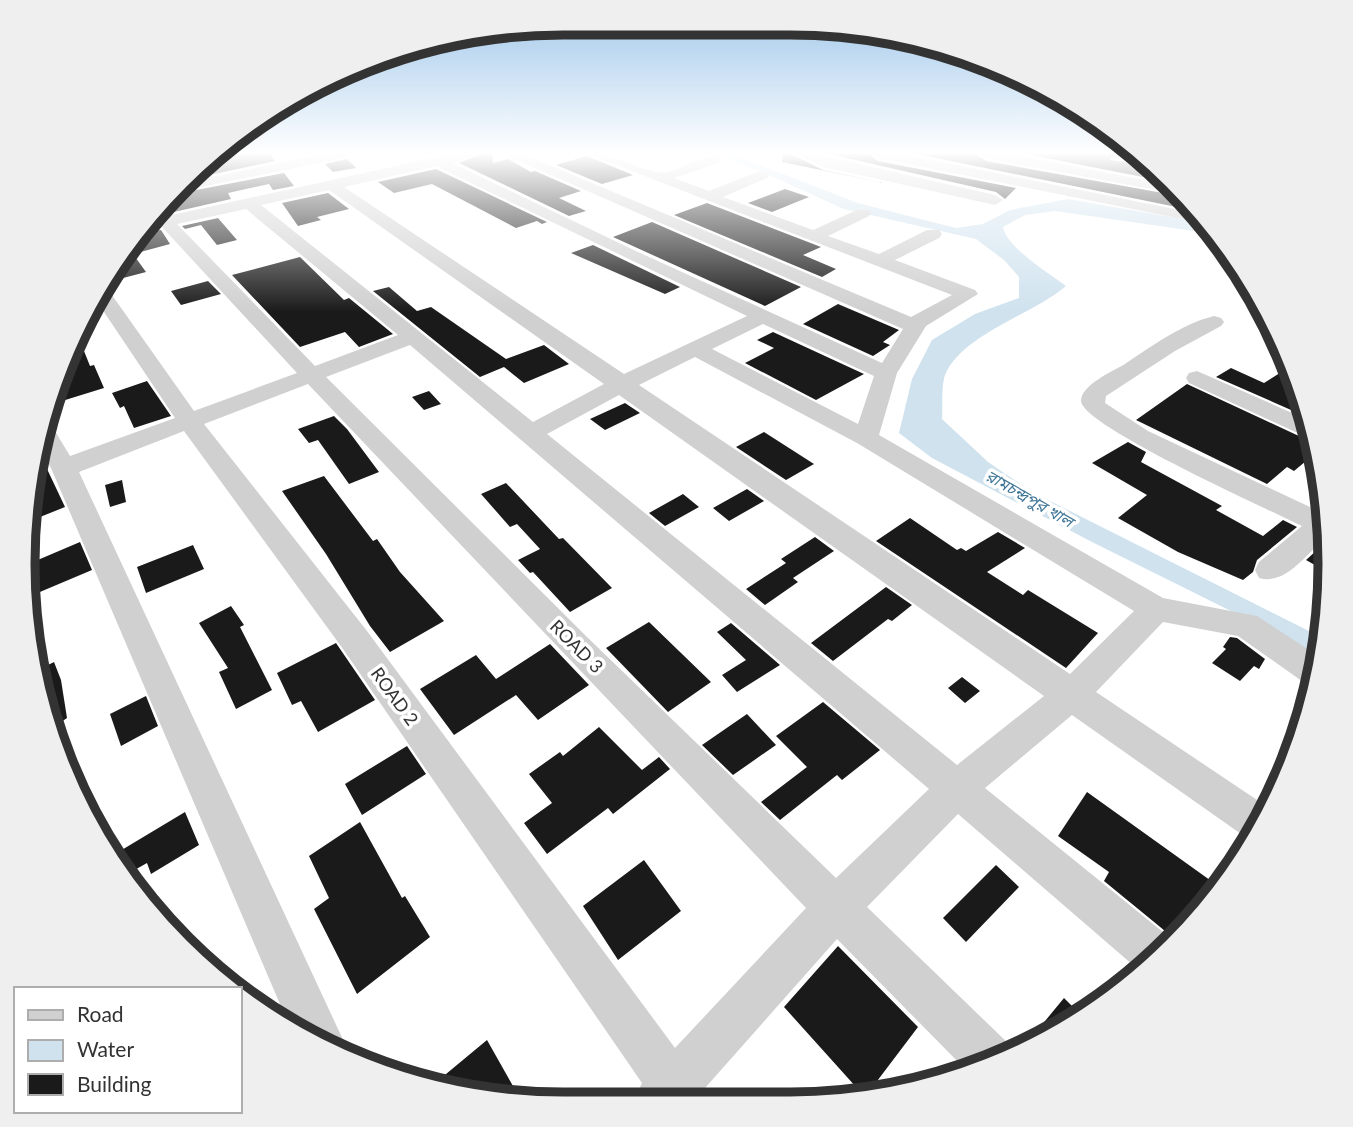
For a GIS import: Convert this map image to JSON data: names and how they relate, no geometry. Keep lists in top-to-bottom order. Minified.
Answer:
{"streets":{"street":["ROAD 3","ROAD 2"]},"water":["রামচন্দ্রপুর খাল"],"legend":["Road","Water","Building"]}
